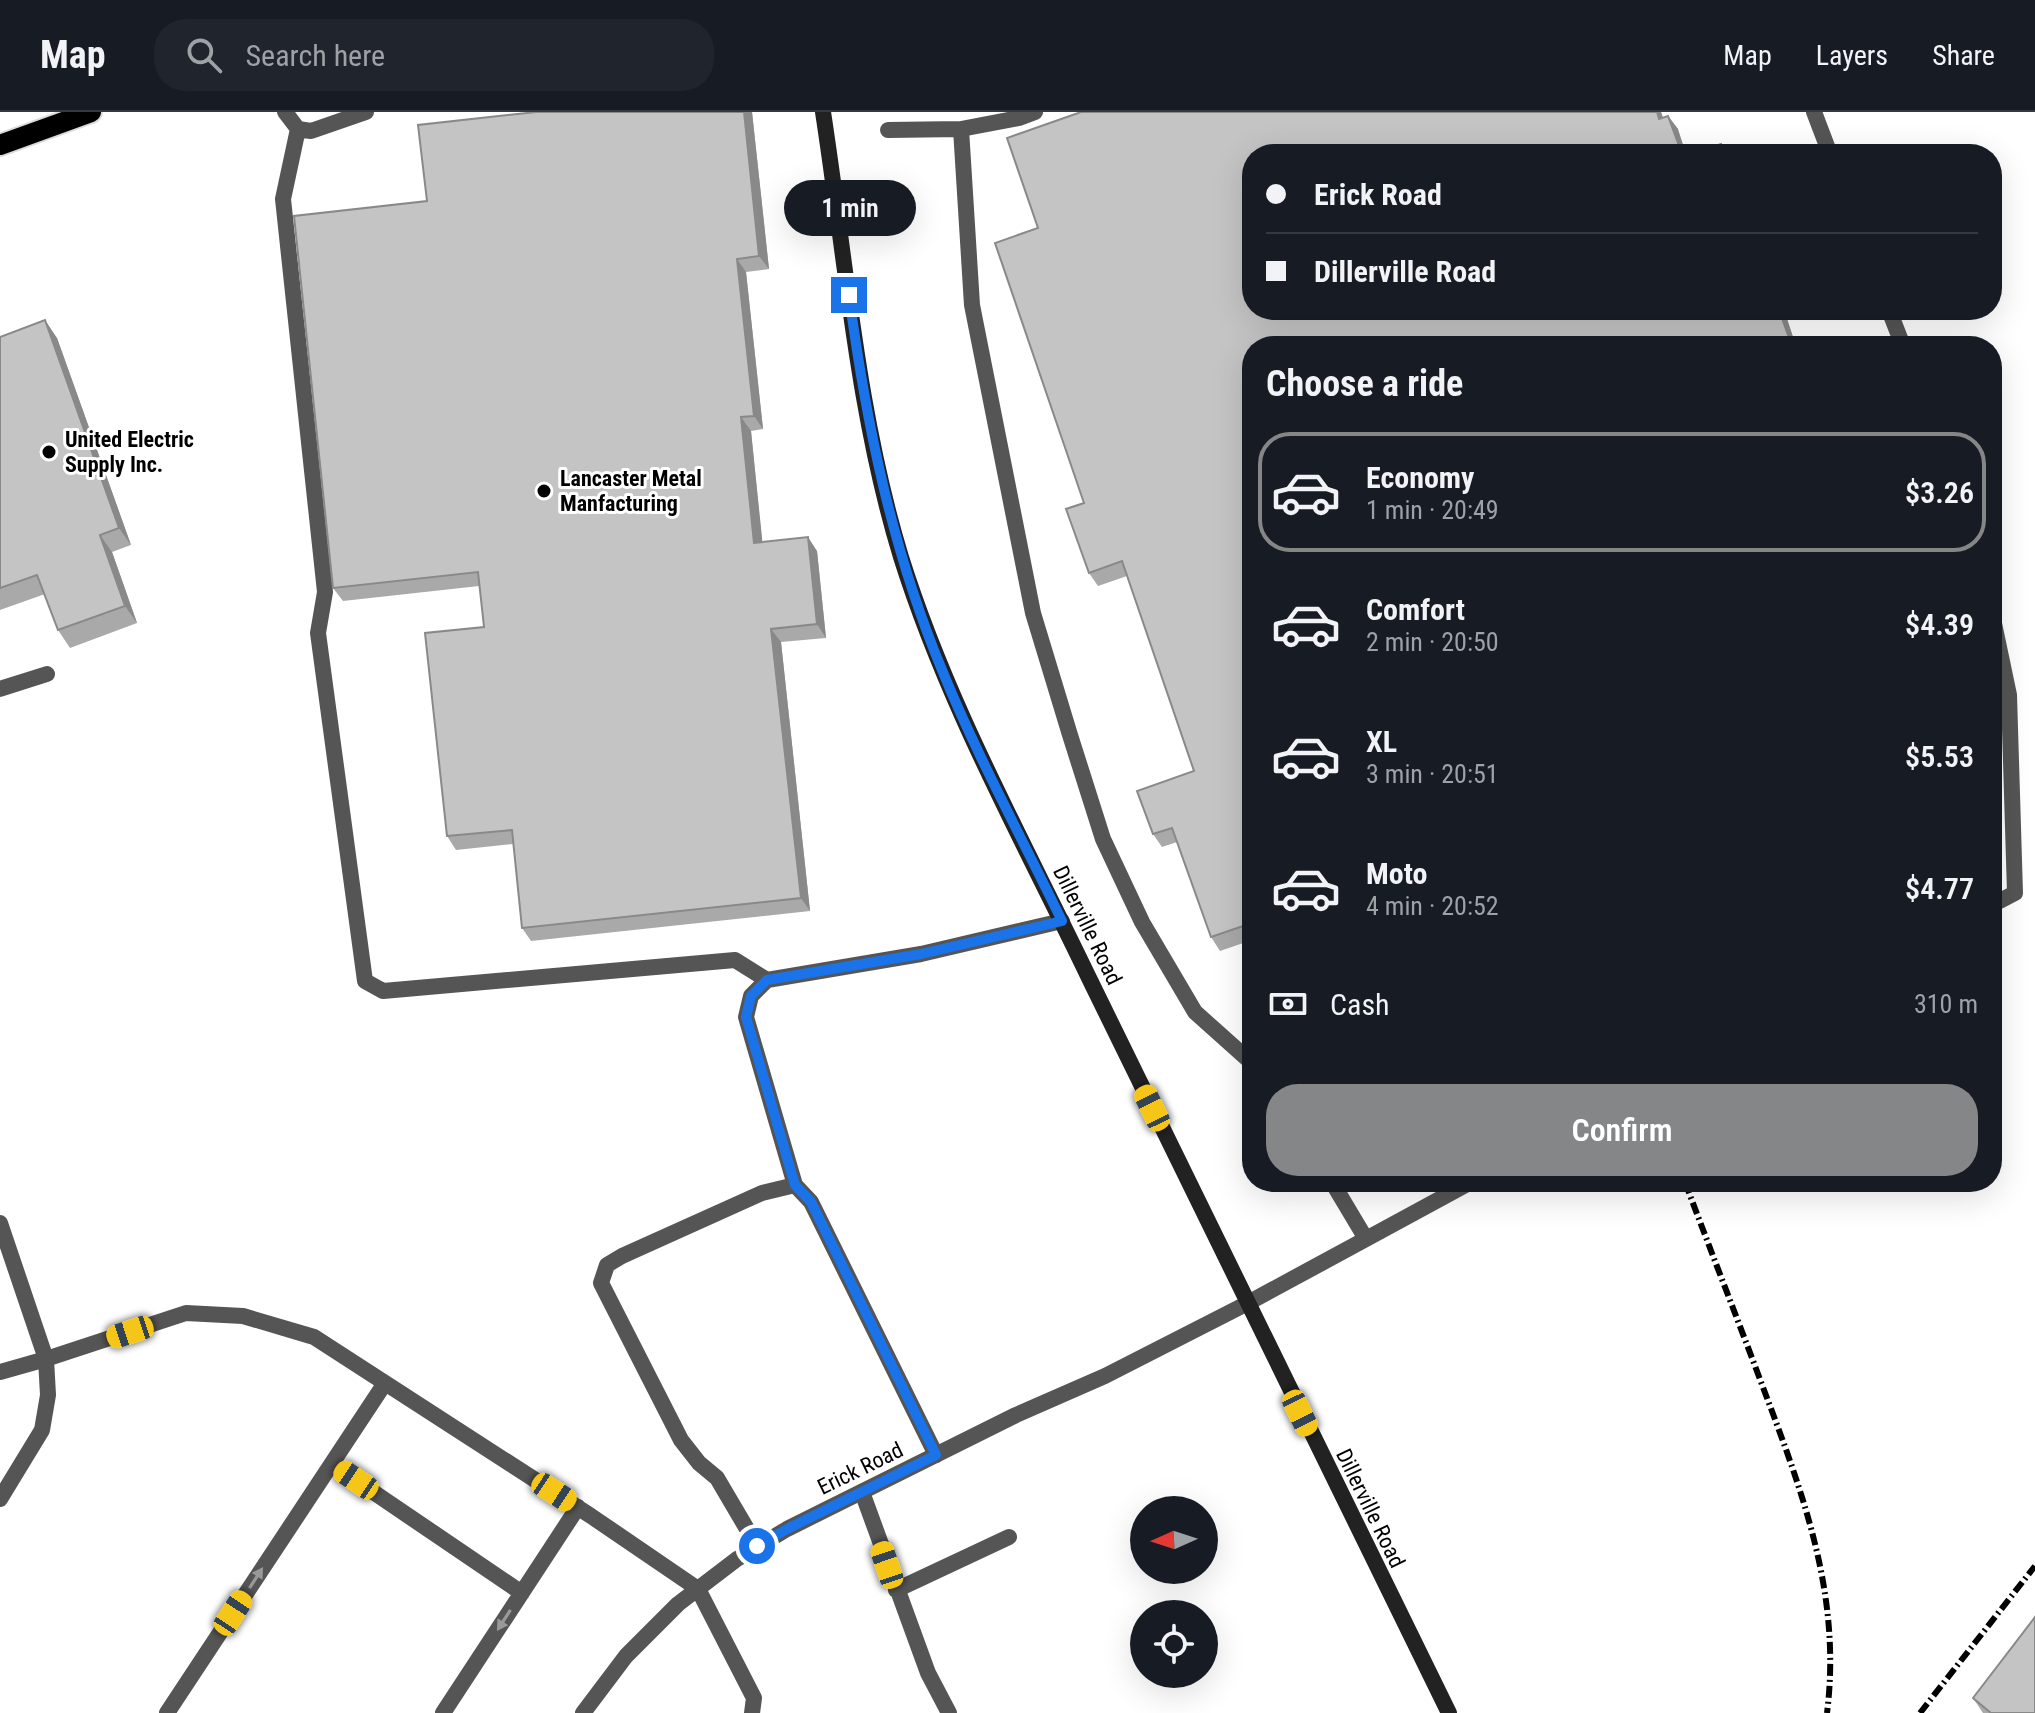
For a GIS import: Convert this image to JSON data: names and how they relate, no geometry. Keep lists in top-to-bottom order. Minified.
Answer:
{"streets":{"main road":["Dillerville Road"],"street":["Erick Road"]},"crossings":[["Dillerville Road","Erick Road"]],"places":["United Electric Supply Inc.","Lancaster Metal Manfacturing"],"north":"left","page":{"header":"Map","search":"Search here","nav":["Map","Layers","Share"],"banner":["Erick Road","Dillerville Road"],"bubble":"1 min","heading":"Choose a ride","list":[{"name":"Economy","note":"1 min · 20:49","value":"$3.26"},{"name":"Comfort","note":"2 min · 20:50","value":"$4.39"},{"name":"XL","note":"3 min · 20:51","value":"$5.53"},{"name":"Moto","note":"4 min · 20:52","value":"$4.77"}],"pay":["Cash","310 m"],"buttons":"Confirm"}}
